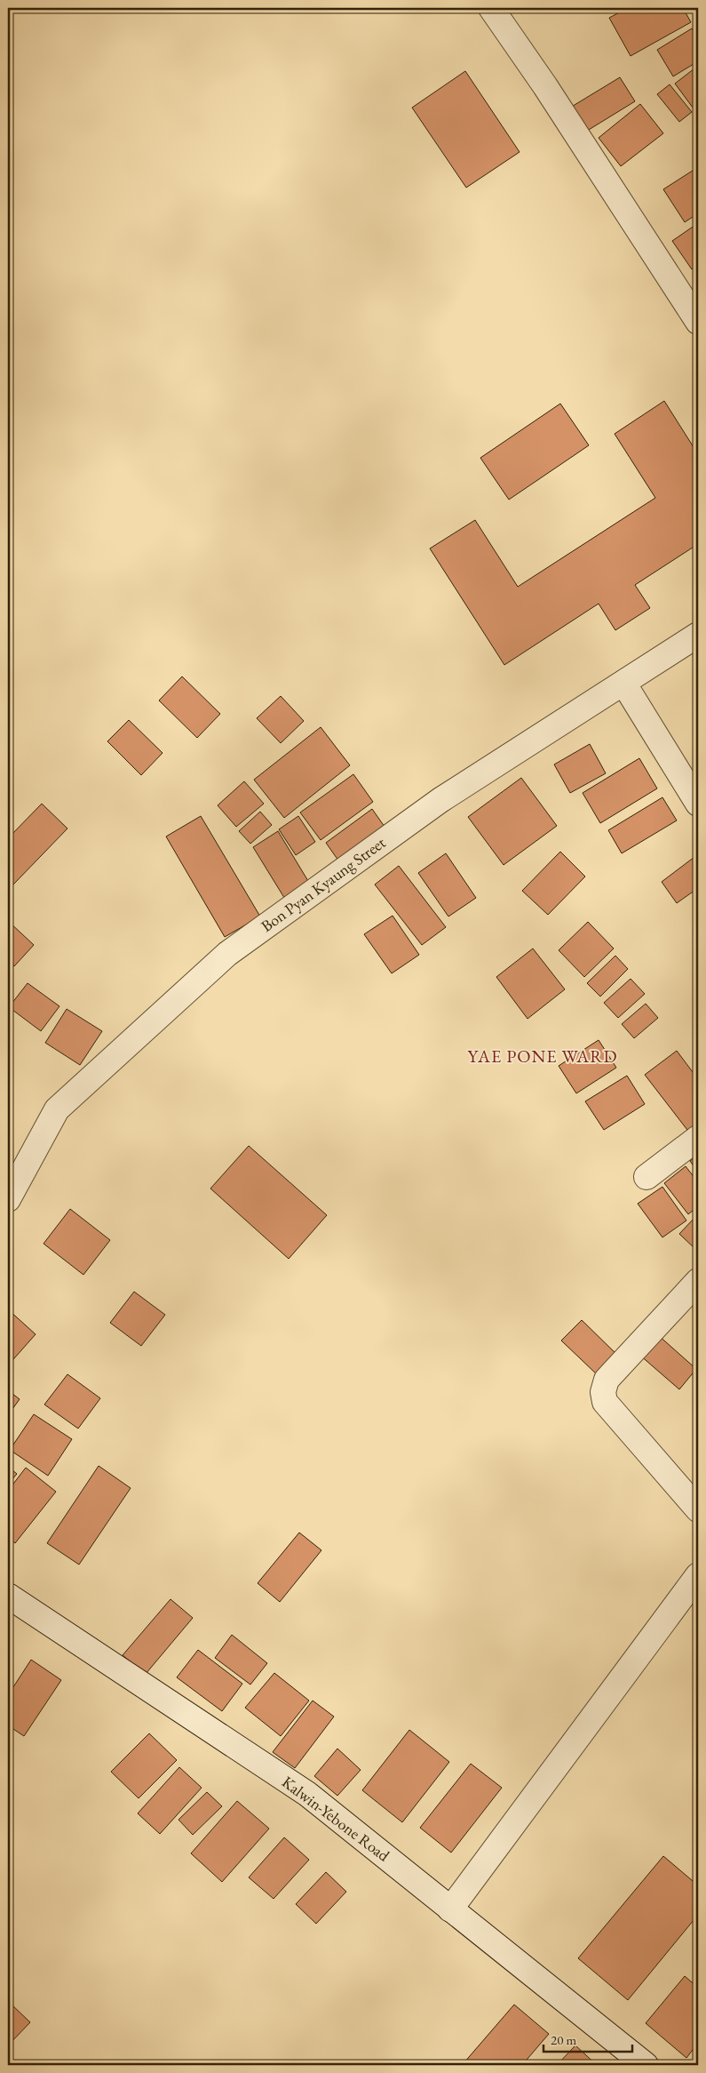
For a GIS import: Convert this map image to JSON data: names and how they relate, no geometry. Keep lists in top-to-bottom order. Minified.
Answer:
{"streets":{"street":["Bon Pyan Kyaung Street","Kalwin-Yebone Road"]},"districts":["YAE PONE WARD"],"scale_bar":"20 m"}
